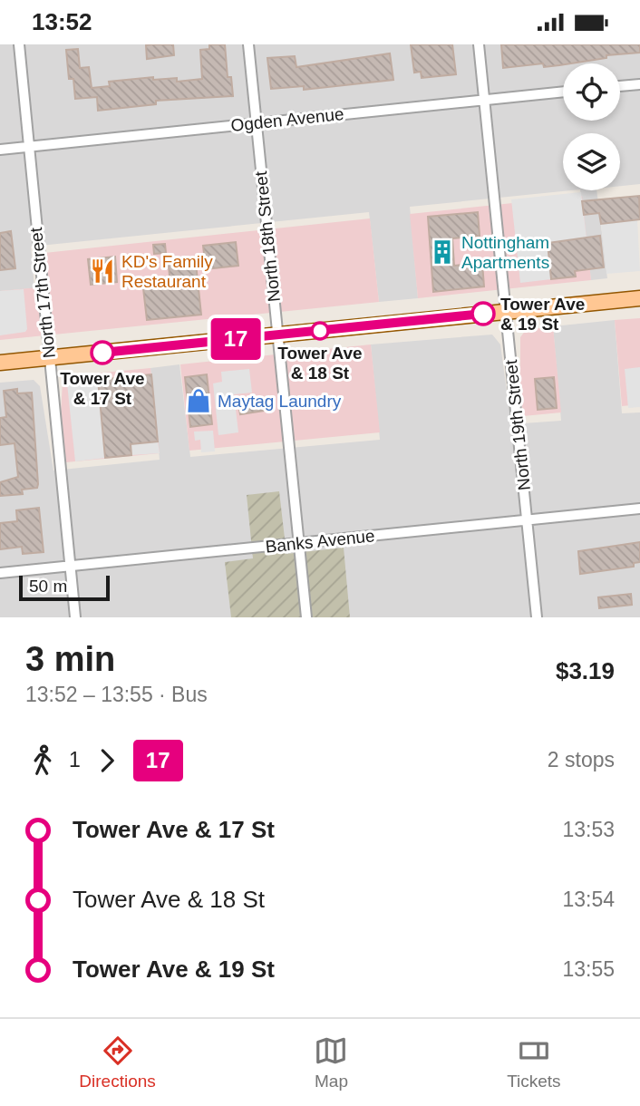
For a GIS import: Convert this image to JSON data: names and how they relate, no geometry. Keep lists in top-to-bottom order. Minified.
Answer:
{"streets":{"street":["Ogden Avenue","North 18th Street","North 17th Street","North 19th Street","Banks Avenue"]},"crossings":[["Ogden Avenue","North 18th Street"],["Ogden Avenue","North 17th Street"],["Ogden Avenue","North 19th Street"],["North 18th Street","Banks Avenue"],["North 17th Street","Banks Avenue"],["North 19th Street","Banks Avenue"]],"places":{"building":["Nottingham Apartments"],"restaurant":["KD's Family Restaurant"],"other":["Tower Ave & 19 St","Tower Ave & 18 St","Tower Ave & 17 St"],"shop":["Maytag Laundry"]},"lines":["bus line 17"],"scale_bar":"50 m","page":{"status":"13:52","on_map":"17","scale":"50 m","heading":["3 min","13:52 – 13:55 · Bus","$3.19"],"legs":["1","17","2 stops"],"list":[{"name":"Tower Ave & 17 St","value":"13:53"},{"name":"Tower Ave & 18 St","value":"13:54"},{"name":"Tower Ave & 19 St","value":"13:55"}],"tabs":["Directions","Map","Tickets"]}}
